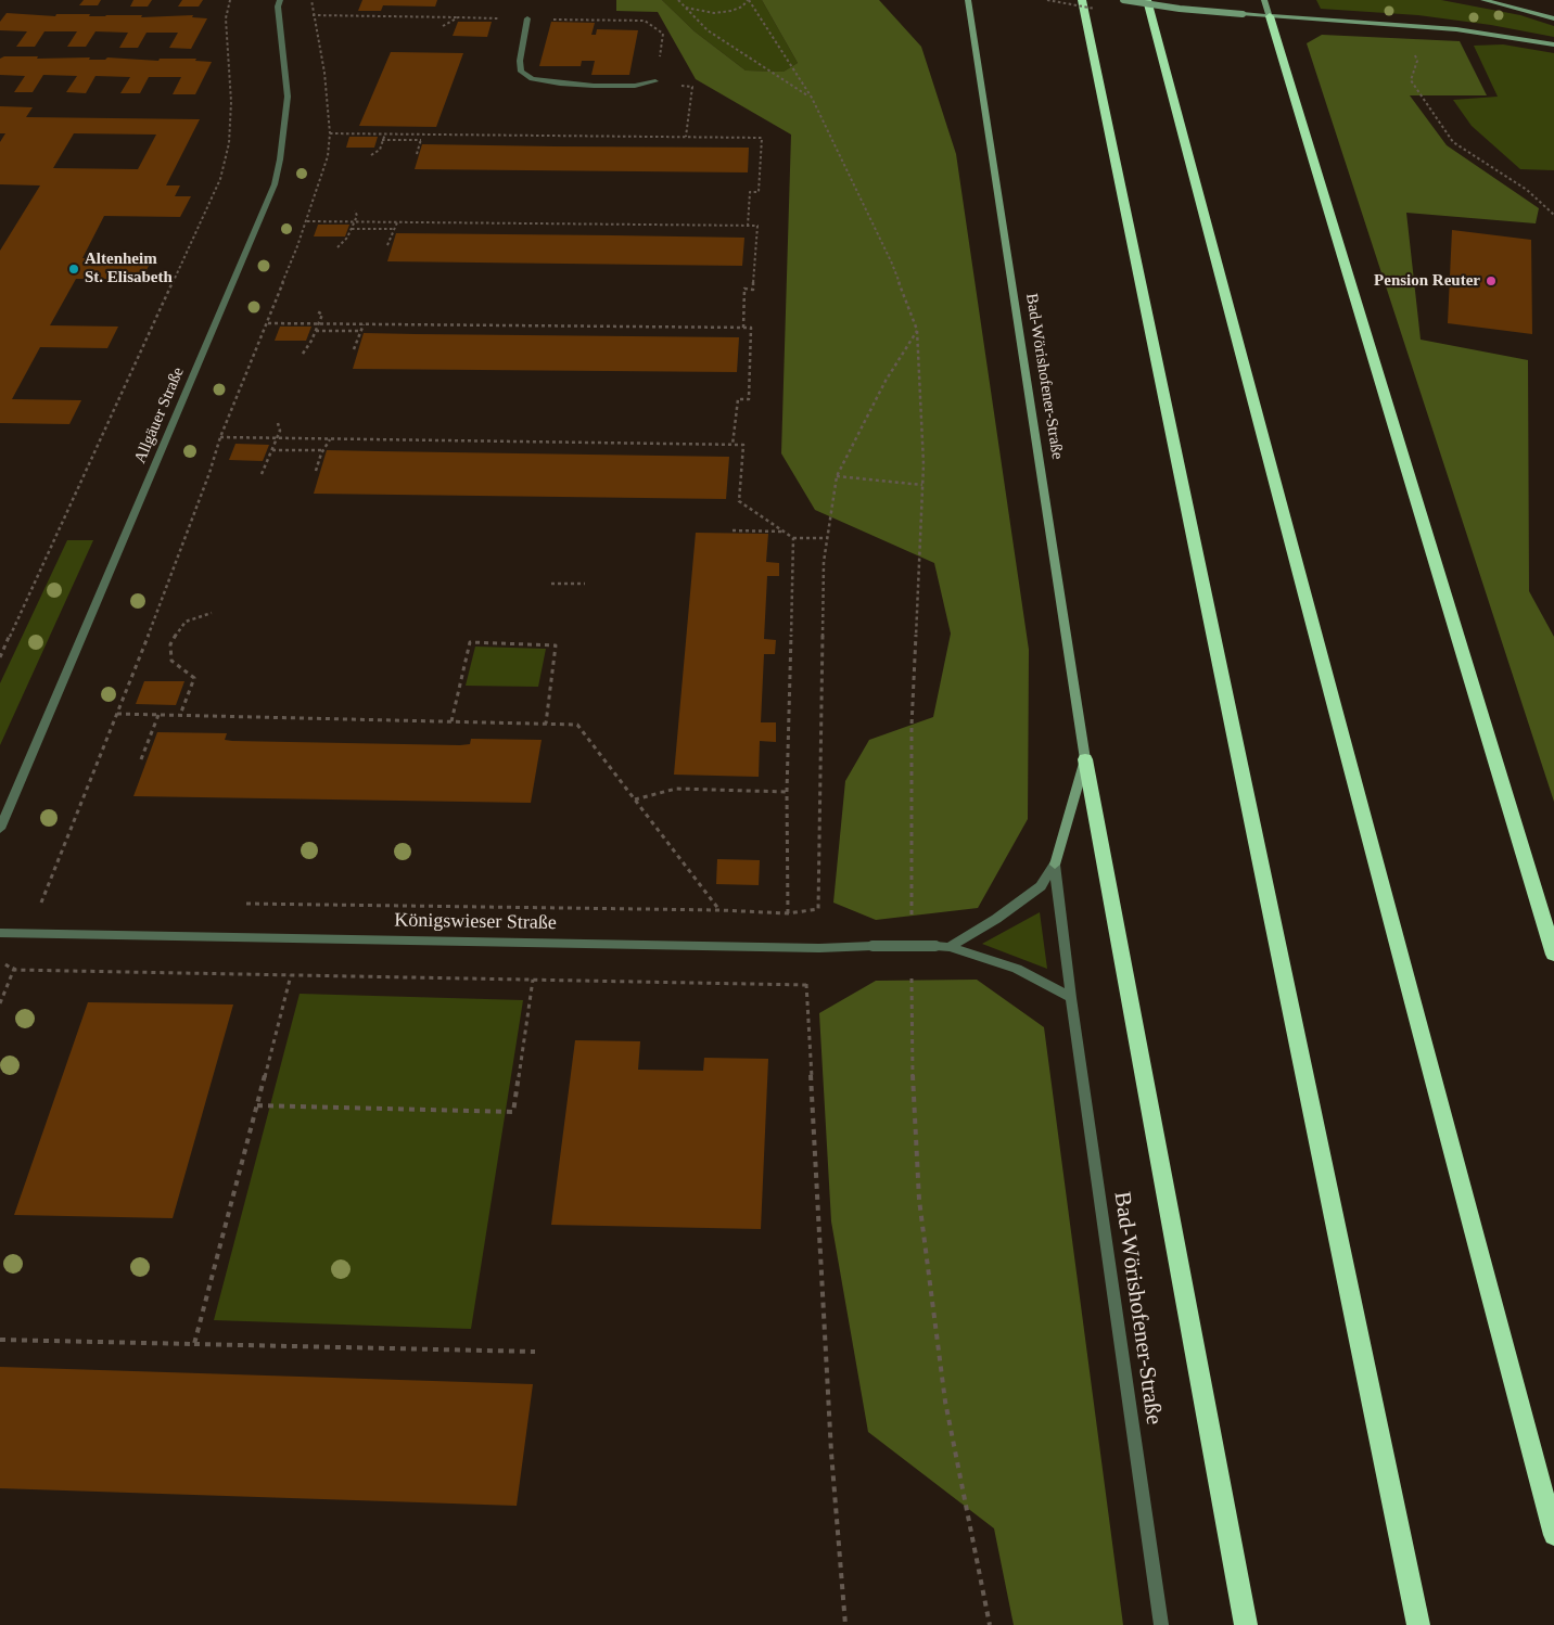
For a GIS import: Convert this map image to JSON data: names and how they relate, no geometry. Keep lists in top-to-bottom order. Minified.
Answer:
{"streets":{"main road":["Bad-Wörishofener-Straße"],"street":["Allgäuer Straße","Königswieser Straße"]},"crossings":[["Bad-Wörishofener-Straße","Königswieser Straße"]],"places":["Altenheim St. Elisabeth","Pension Reuter"]}
